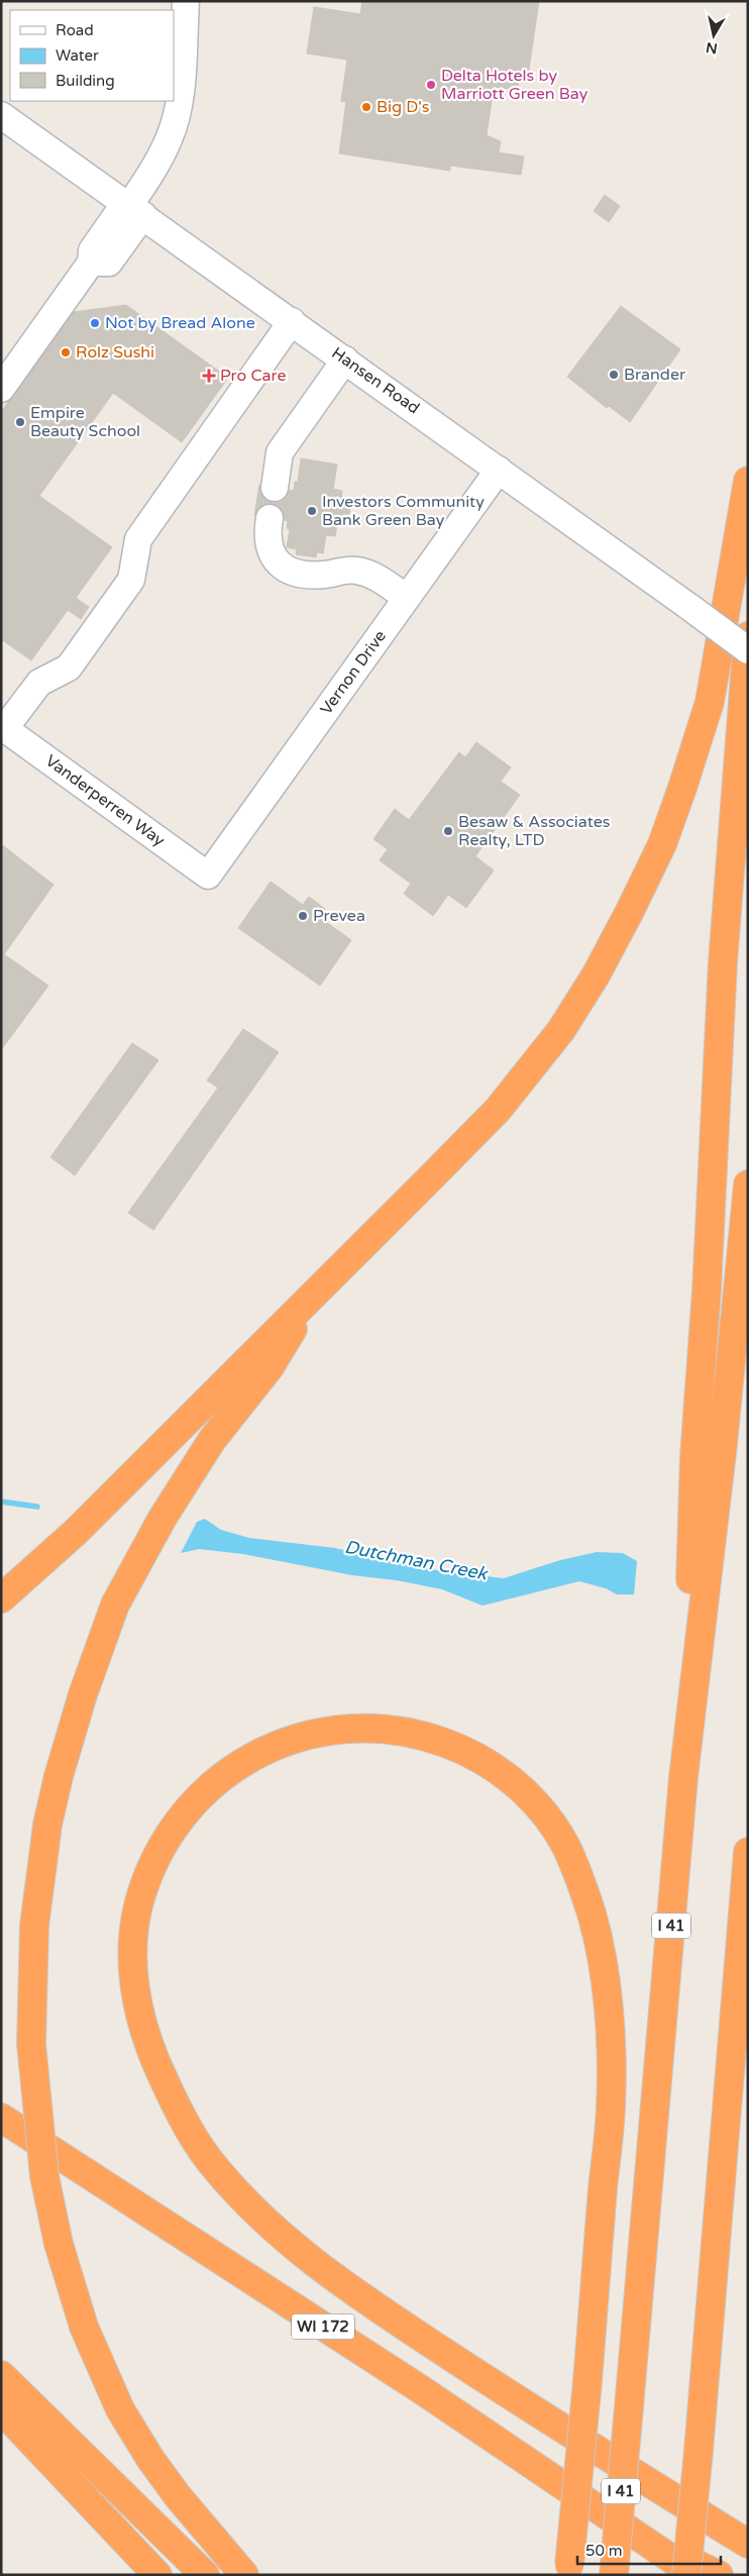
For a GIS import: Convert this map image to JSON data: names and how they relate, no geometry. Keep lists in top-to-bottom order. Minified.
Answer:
{"streets":{"highway":["I 41","WI 172"],"street":["Hansen Road","Vernon Drive","Vanderperren Way"]},"crossings":[["Hansen Road","Vernon Drive"],["Vernon Drive","Vanderperren Way"]],"water":["Dutchman Creek"],"places":{"other":["Delta Hotels by Marriott Green Bay","Big D's","Not by Bread Alone","Rolz Sushi","Brander","Empire Beauty School","Investors Community Bank Green Bay","Besaw & Associates Realty, LTD","Prevea"],"health":["Pro Care"]},"legend":["Road","Water","Building"],"scale_bar":"50 m","north":"bottom"}
